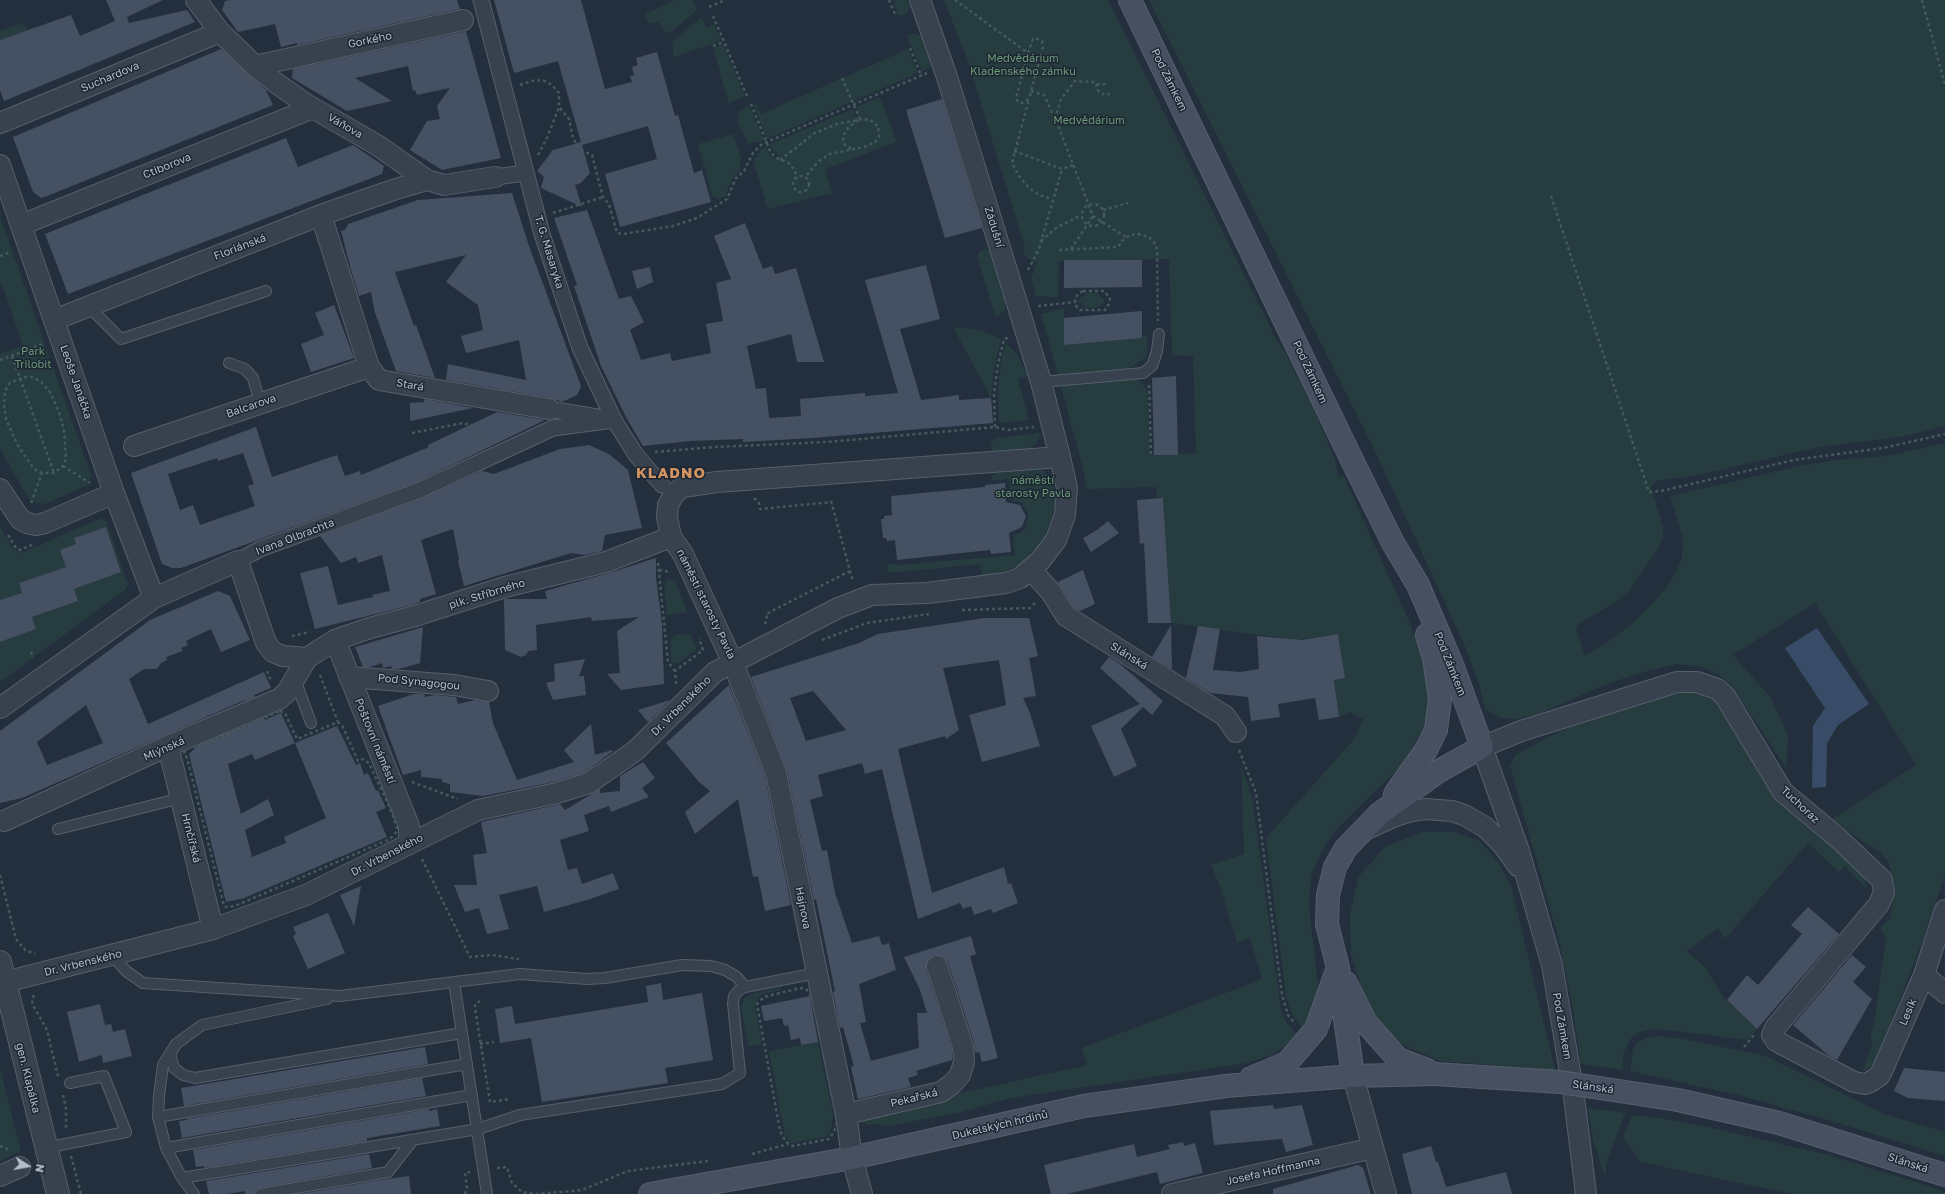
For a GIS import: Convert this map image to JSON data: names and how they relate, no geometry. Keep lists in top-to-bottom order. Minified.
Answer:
{"streets":{"main road":["Pod Zámkem","Slánská","Dukelských hrdinů"],"street":["Gorkého","Suchardova","Váňova","Ctiborova","Zádušní","Floriánská","T. G. Masaryka","Leoše Janáčka","Stará","Balcarova","Ivana Olbrachta","plk. Stříbrného","náměstí starosty Pavla","Pod Synagogou","Dr. Vrbenského","Poštovní náměstí","Mlýnská","Tuchoraz","Hrnčířská","Hajnova","Lesík","gen. Klapálka","Pekařská","Josefa Hoffmanna"]},"crossings":[["Gorkého","Váňova"],["Gorkého","T. G. Masaryka"],["Suchardova","Váňova"],["Pod Zámkem","Slánská"],["Pod Zámkem","Tuchoraz"],["Pod Zámkem","Dukelských hrdinů"],["Váňova","Ctiborova"],["Váňova","Floriánská"],["Váňova","T. G. Masaryka"],["Ctiborova","Leoše Janáčka"],["Zádušní","náměstí starosty Pavla"],["Floriánská","Leoše Janáčka"],["Floriánská","Stará"],["T. G. Masaryka","Stará"],["T. G. Masaryka","Ivana Olbrachta"],["Leoše Janáčka","Ivana Olbrachta"],["Stará","Balcarova"],["Stará","Ivana Olbrachta"],["plk. Stříbrného","náměstí starosty Pavla"],["plk. Stříbrného","Poštovní náměstí"],["plk. Stříbrného","Mlýnská"],["náměstí starosty Pavla","Slánská"],["náměstí starosty Pavla","Dr. Vrbenského"],["náměstí starosty Pavla","Hajnova"],["Slánská","Dukelských hrdinů"],["Pod Synagogou","Poštovní náměstí"],["Dr. Vrbenského","Poštovní náměstí"],["Dr. Vrbenského","Hrnčířská"],["Dr. Vrbenského","Hajnova"],["Dr. Vrbenského","gen. Klapálka"],["Mlýnská","Hrnčířská"],["Tuchoraz","Lesík"],["Hajnova","Pekařská"],["Hajnova","Dukelských hrdinů"]],"districts":["KLADNO"],"parks":["Medvědárium Kladenského zámku","Medvědárium","Park Trilobit","náměstí starosty Pavla"],"north":"right"}
